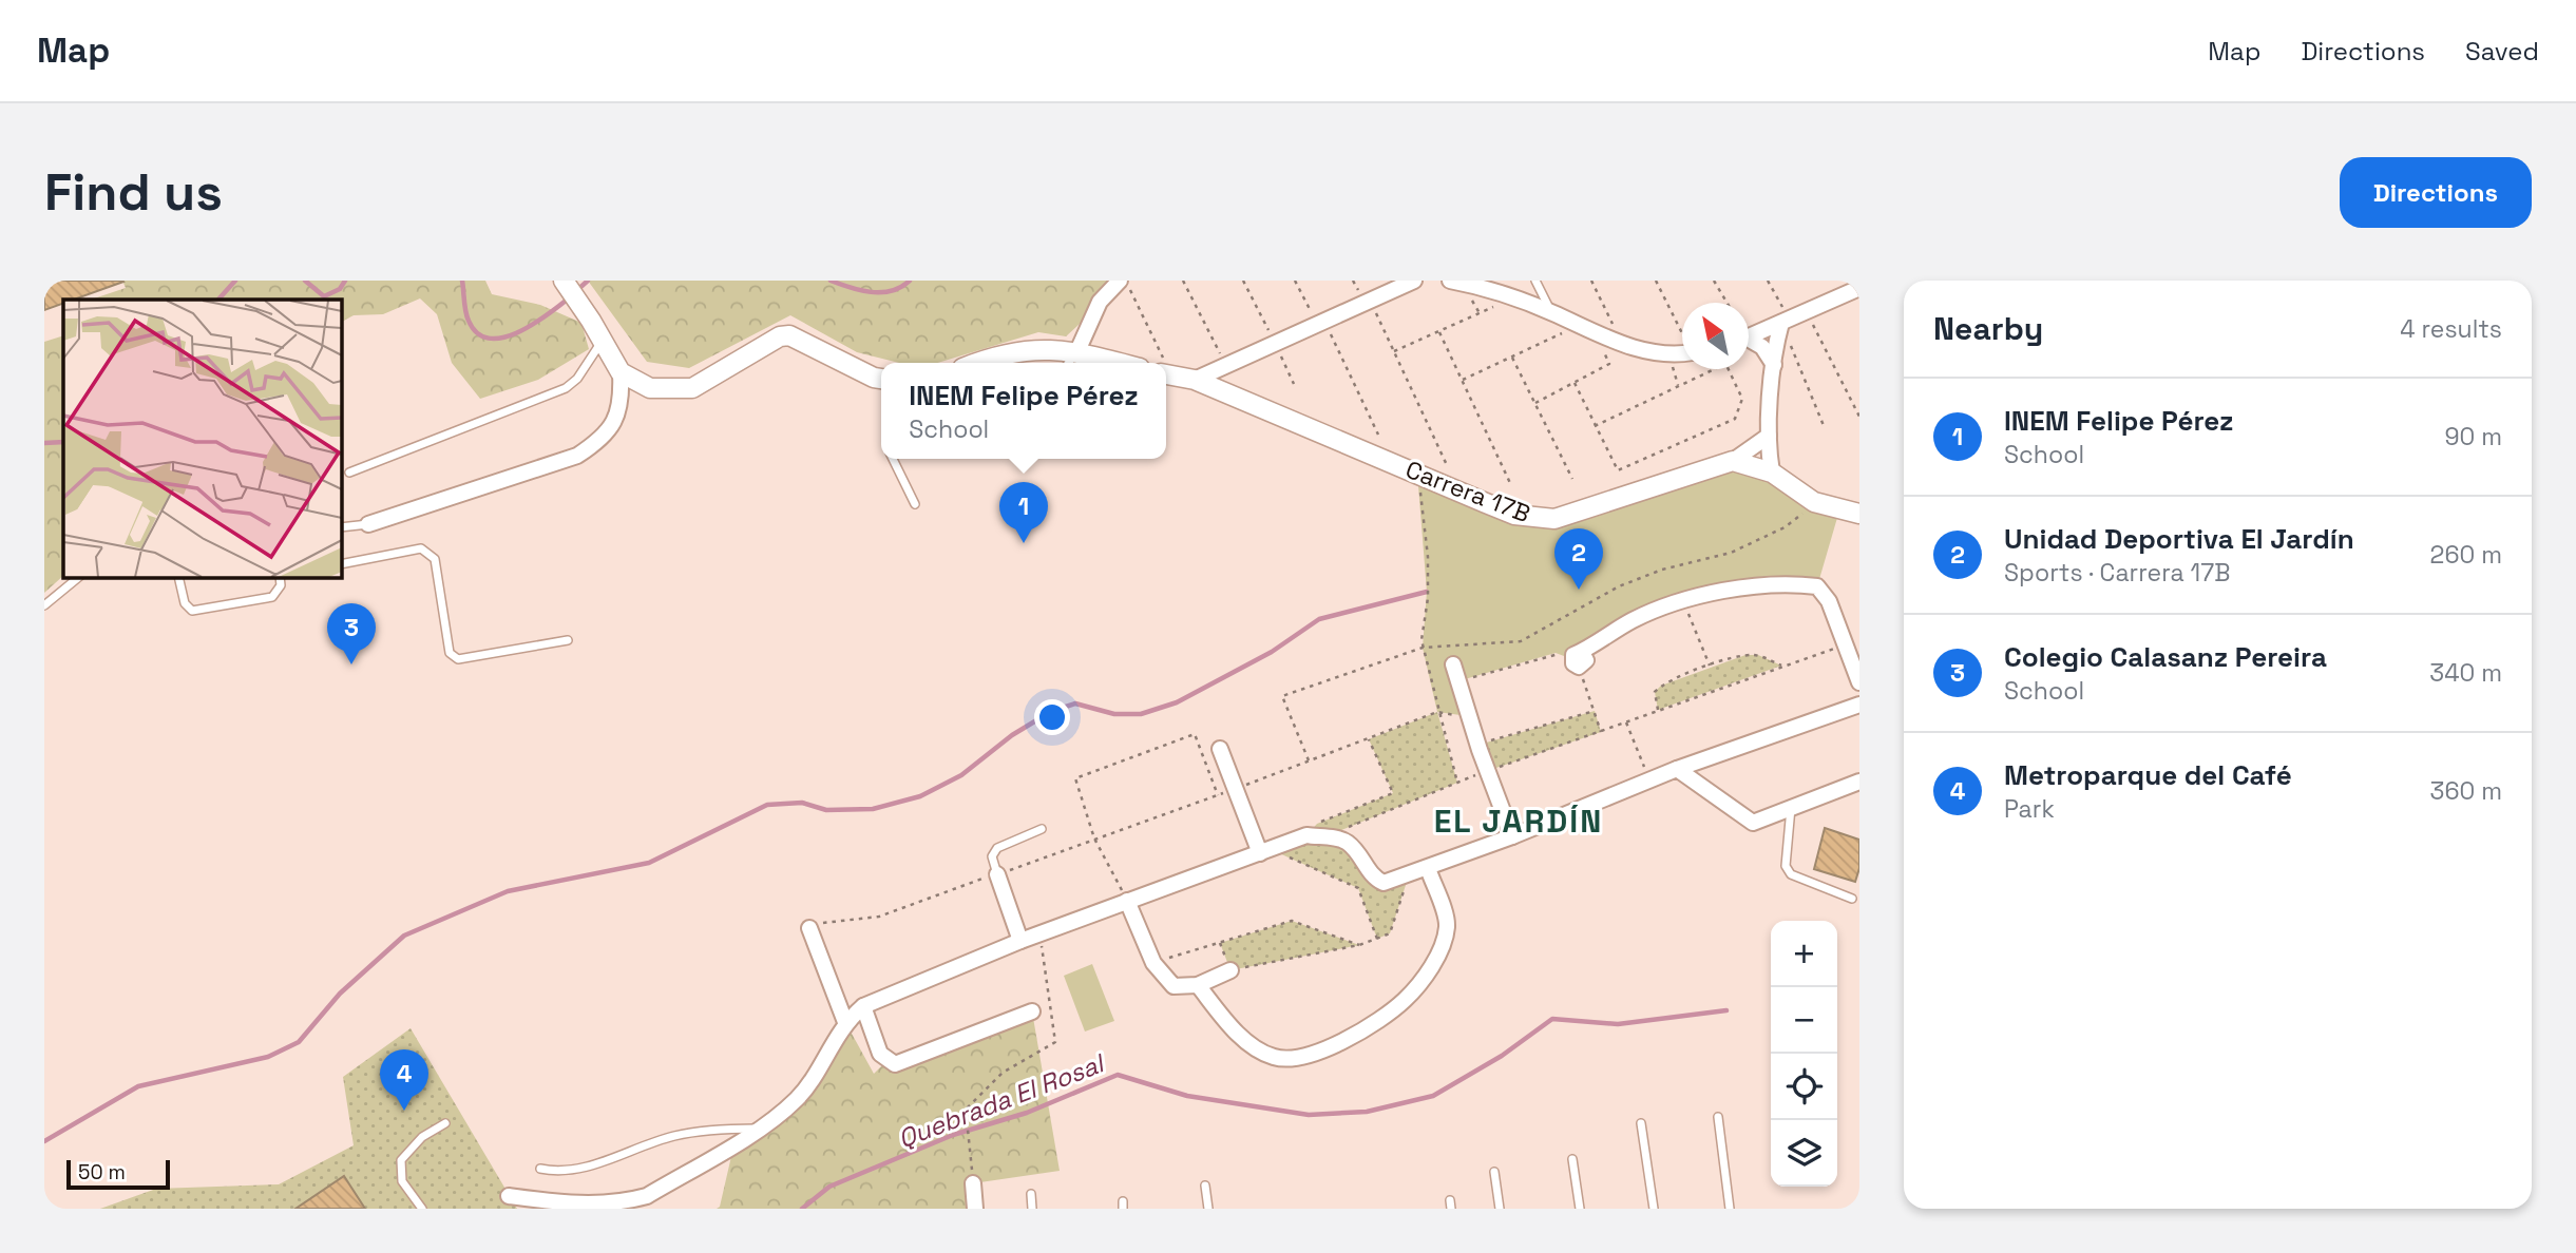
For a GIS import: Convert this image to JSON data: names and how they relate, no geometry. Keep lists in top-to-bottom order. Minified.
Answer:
{"streets":{"street":["Carrera 17B"]},"districts":["EL JARDÍN"],"water":["Quebrada El Rosal"],"scale_bar":"50 m","north":"top left","page":{"header":"Map","nav":["Map","Directions","Saved"],"buttons":"Directions","title":"Find us","heading":["Nearby","4 results"],"popup":["INEM Felipe Pérez","School"],"list":[{"mark":"1","name":"INEM Felipe Pérez","note":"School","value":"90 m"},{"mark":"2","name":"Unidad Deportiva El Jardín","note":"Sports · Carrera 17B","value":"260 m"},{"mark":"3","name":"Colegio Calasanz Pereira","note":"School","value":"340 m"},{"mark":"4","name":"Metroparque del Café","note":"Park","value":"360 m"}],"pins":["1","2","3","4"],"map_buttons":["+","−"],"scale":"50 m"}}
